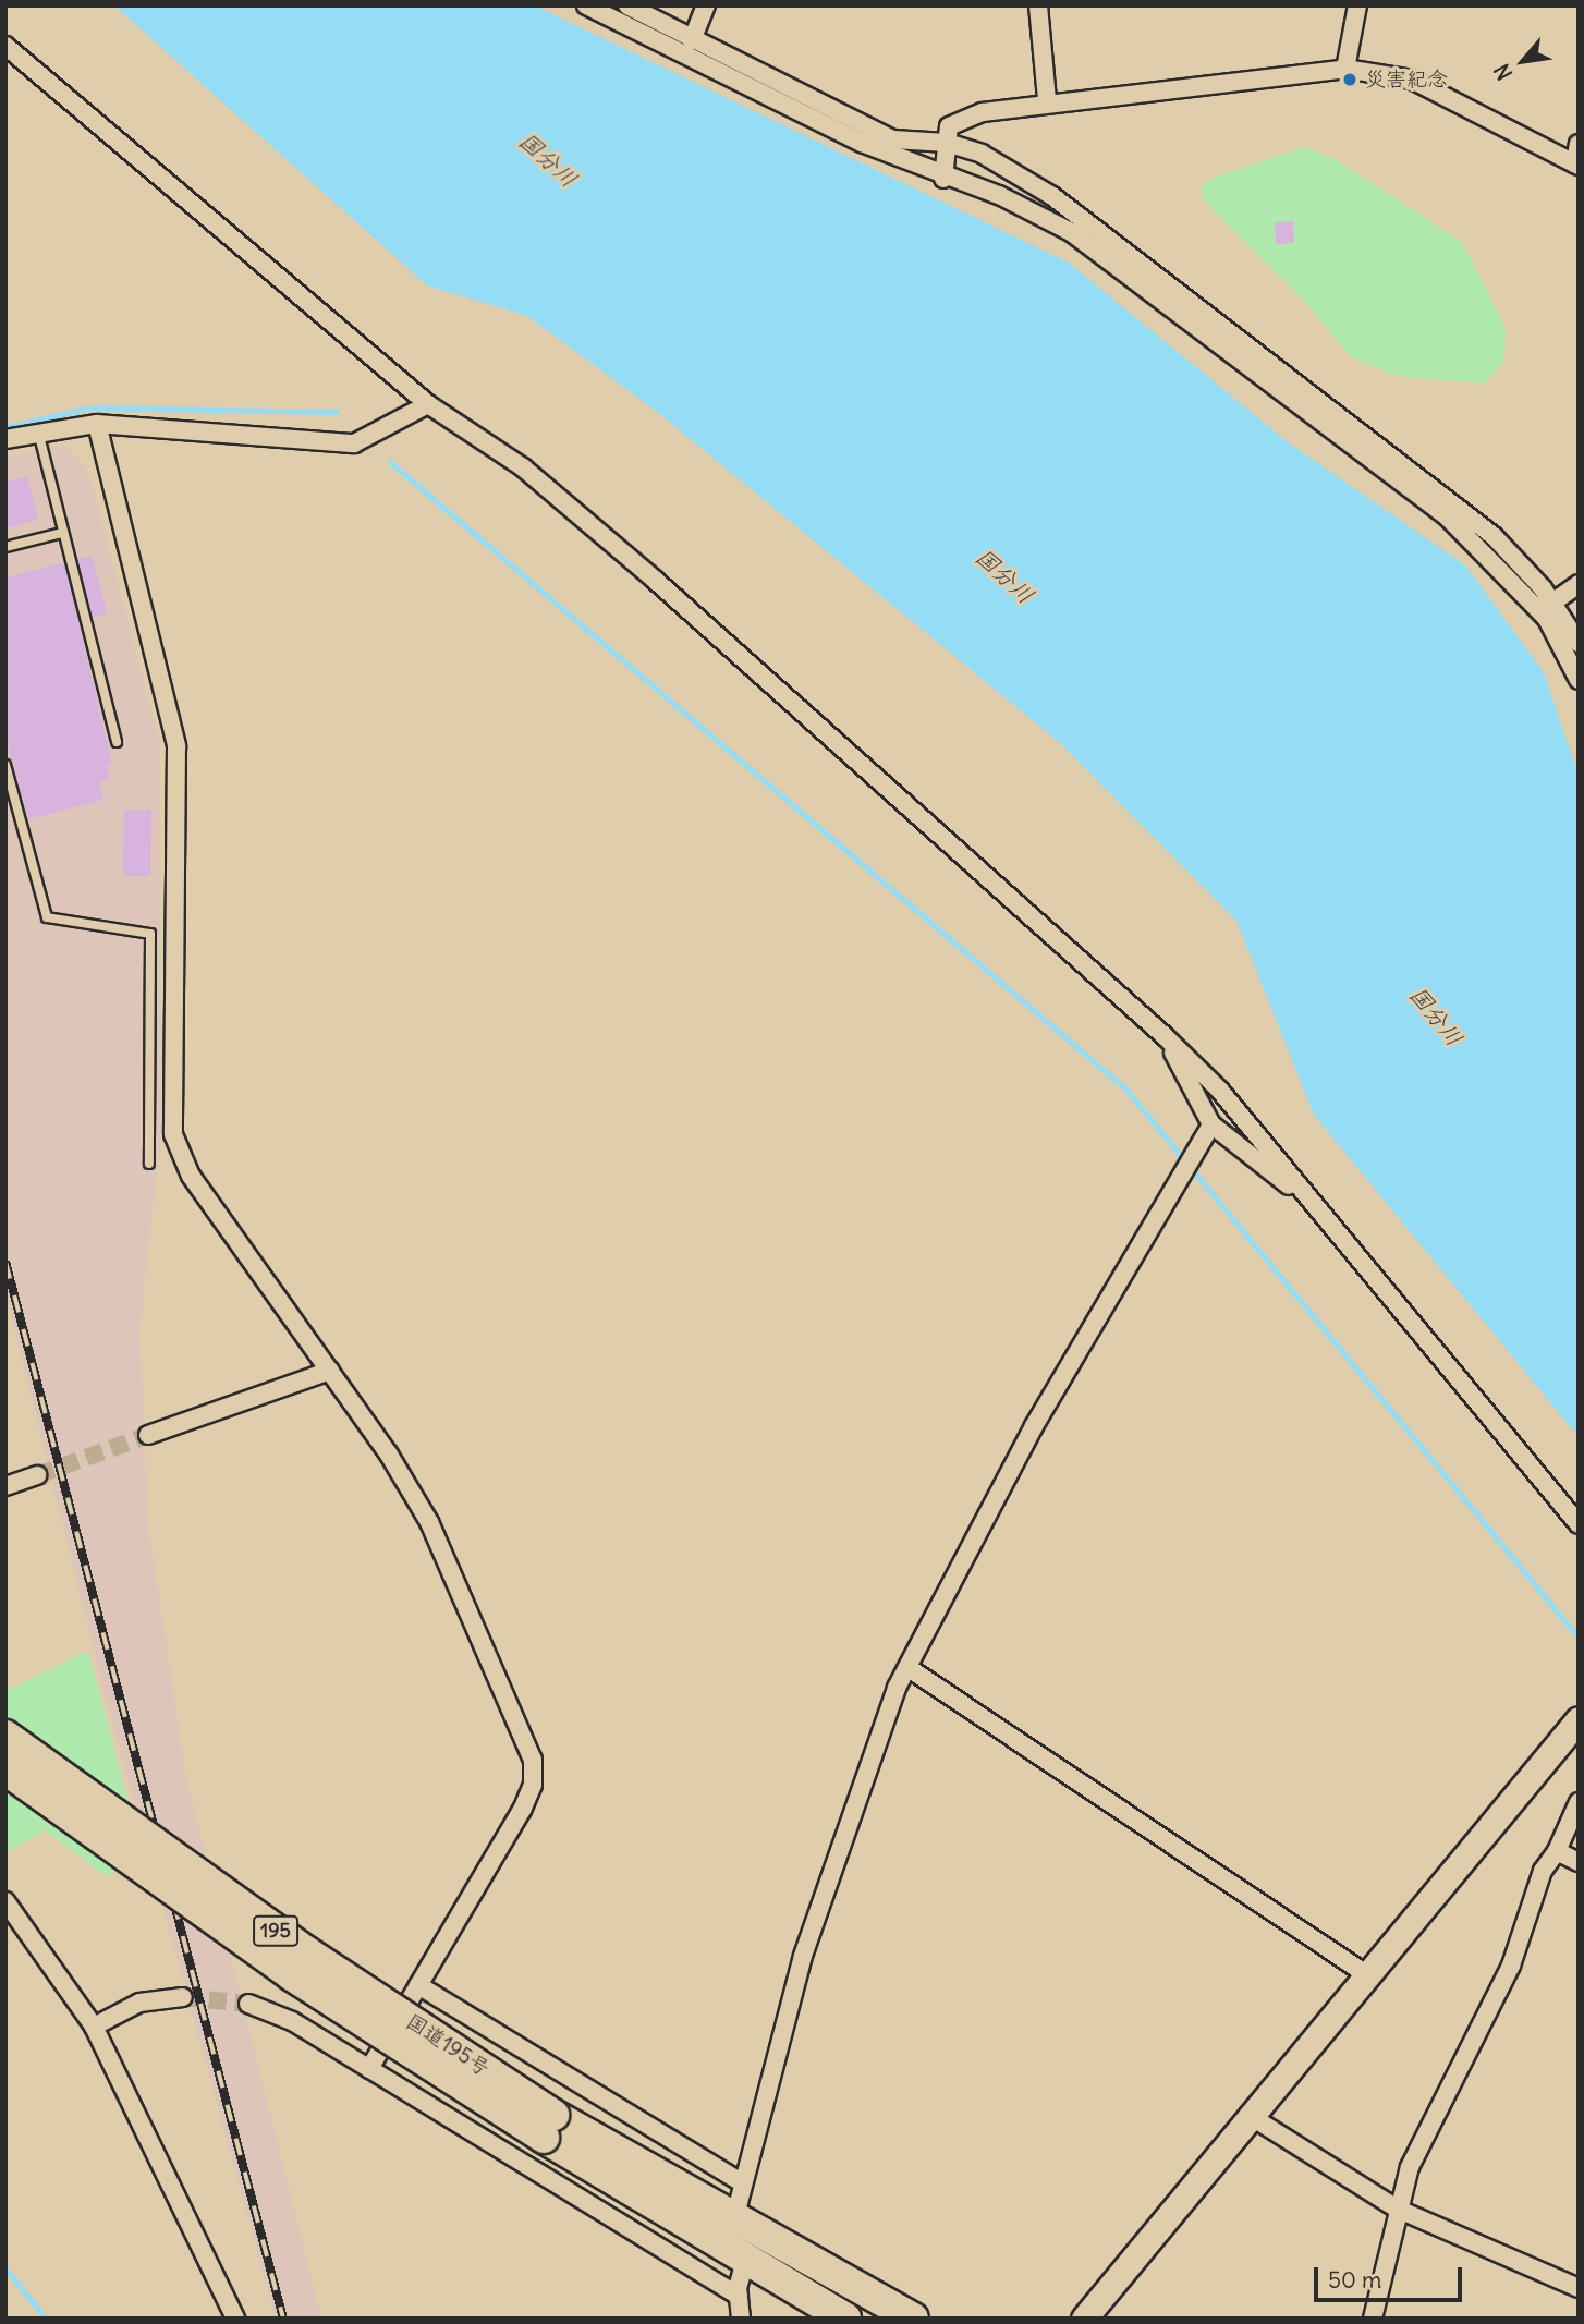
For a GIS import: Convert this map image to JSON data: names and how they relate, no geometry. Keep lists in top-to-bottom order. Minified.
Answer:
{"streets":{"highway":["195","国道195号"]},"water":["国分川"],"places":["災害紀念"],"scale_bar":"50 m","north":"bottom left"}
